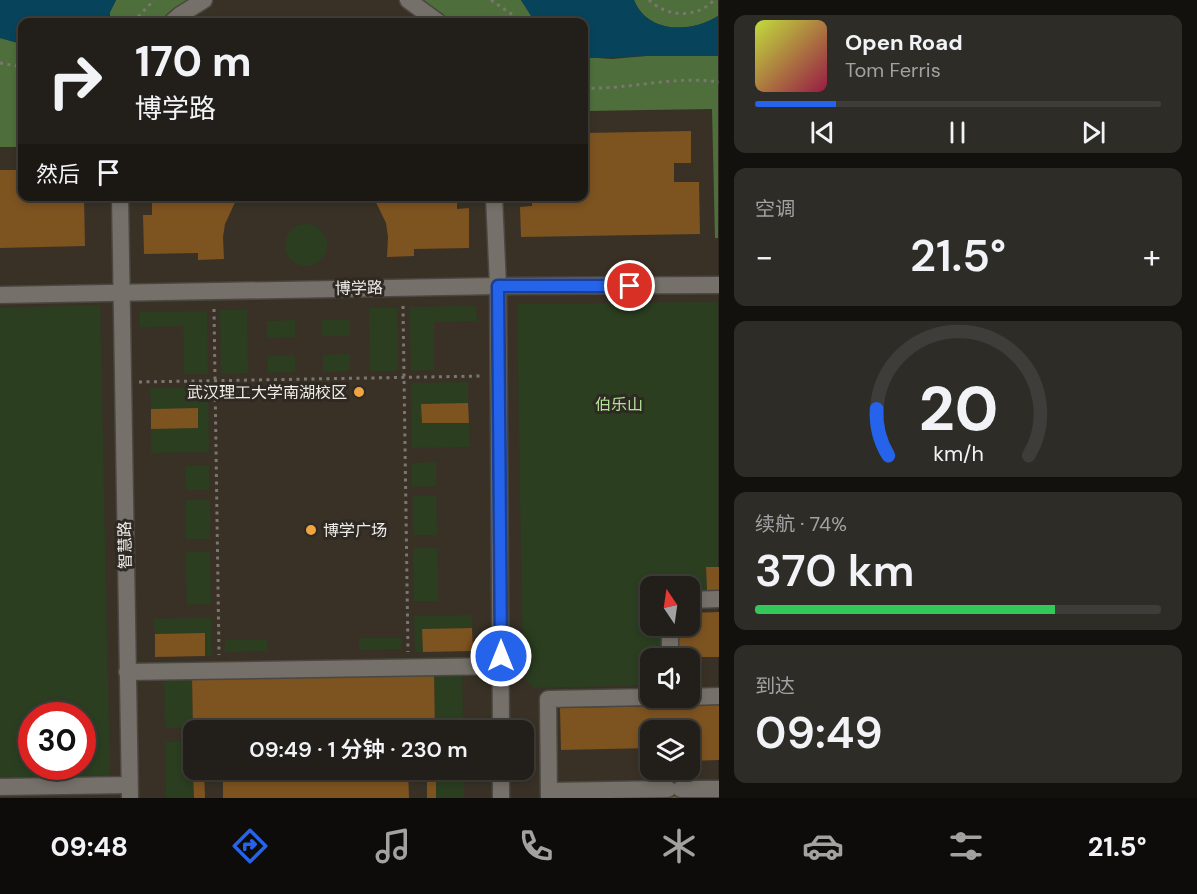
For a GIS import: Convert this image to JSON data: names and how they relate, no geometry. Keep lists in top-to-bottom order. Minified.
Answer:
{"streets":{"street":["博学路","智慧路"]},"crossings":[["博学路","智慧路"]],"parks":["伯乐山"],"places":["武汉理工大学南湖校区","博学广场"],"north":"top","page":{"turn":["170 m","博学路"],"song":["Open Road","Tom Ferris"],"then":"然后","tile":["空调",["续航 · 74%","370 km"],["到达","09:49"]],"heat":["−","21.5°","+"],"limit":"30","trip":"09:49 · 1 分钟 · 230 m","tabs":["09:48","21.5°"],"gauge":["20","km/h"]}}
